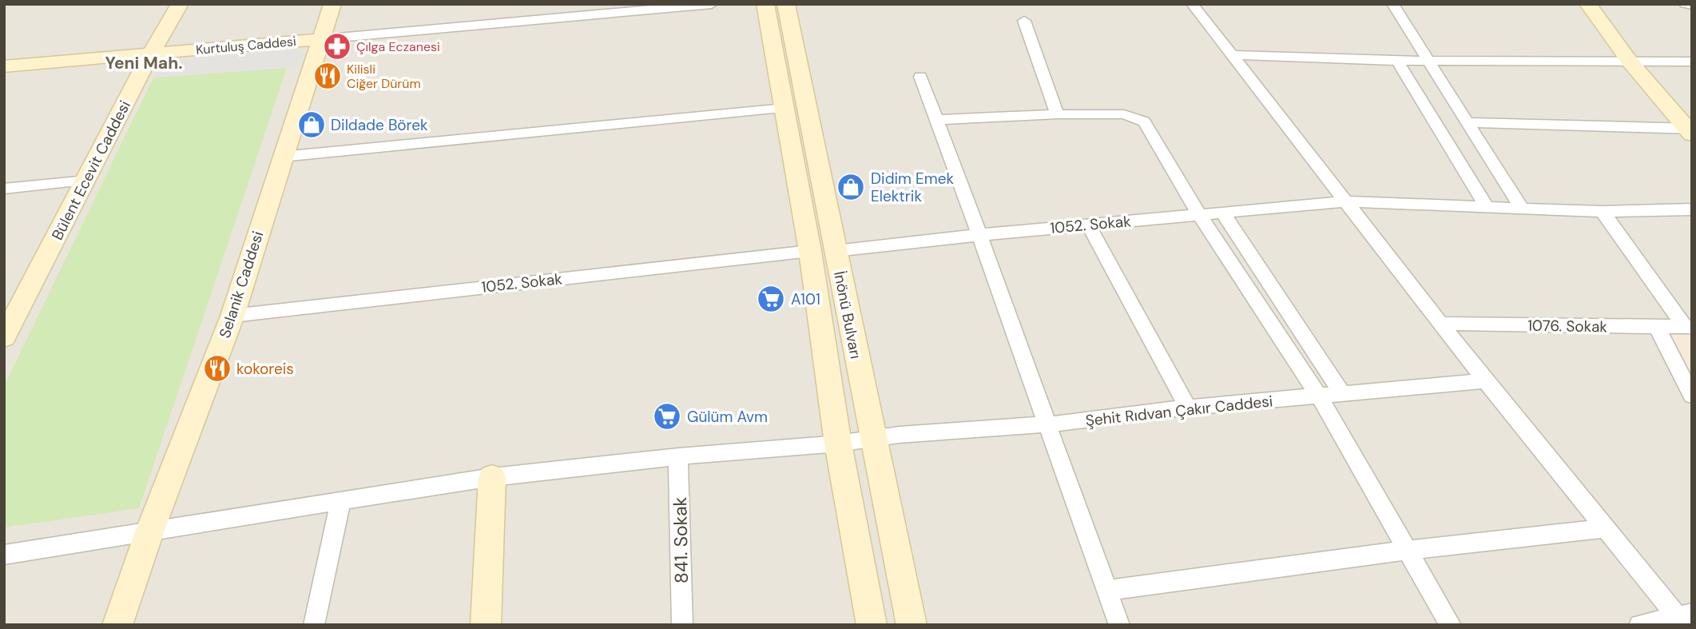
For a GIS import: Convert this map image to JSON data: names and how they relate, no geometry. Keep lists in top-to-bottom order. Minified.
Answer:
{"streets":{"street":["Kurtuluş Caddesi","Bülent Ecevit Caddesi","1052. Sokak","Selanik Caddesi","İnönü Bulvarı","1076. Sokak","Şehit Rıdvan Çakır Caddesi","841. Sokak"]},"crossings":[["Kurtuluş Caddesi","Bülent Ecevit Caddesi"],["Kurtuluş Caddesi","Selanik Caddesi"],["1052. Sokak","Selanik Caddesi"],["1052. Sokak","İnönü Bulvarı"],["Selanik Caddesi","Şehit Rıdvan Çakır Caddesi"],["İnönü Bulvarı","Şehit Rıdvan Çakır Caddesi"],["Şehit Rıdvan Çakır Caddesi","841. Sokak"]],"districts":["Yeni Mah."],"places":{"pharmacy":["Çılga Eczanesi"],"restaurant":["Kilisli Ciğer Dürüm","kokoreis"],"shop":["Dildade Börek","Didim Emek Elektrik"],"supermarket":["A101","Gülüm Avm"]}}
